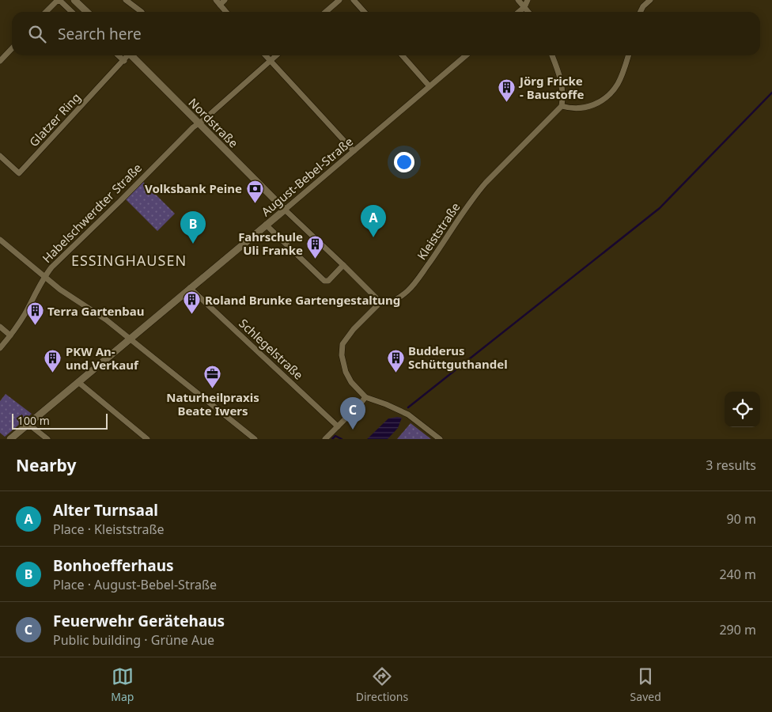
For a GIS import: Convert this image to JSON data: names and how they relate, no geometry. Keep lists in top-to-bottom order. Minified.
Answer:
{"streets":{"street":["Glatzer Ring","Nordstraße","August-Bebel-Straße","Habelschwerdter Straße","Kleiststraße","Schlegelstraße"]},"crossings":[["Nordstraße","August-Bebel-Straße"],["Nordstraße","Habelschwerdter Straße"],["August-Bebel-Straße","Schlegelstraße"]],"districts":["ESSINGHAUSEN"],"places":{"building":["Jörg Fricke - Baustoffe","Fahrschule Uli Franke","Roland Brunke Gartengestaltung","Terra Gartenbau","Budderus Schüttguthandel","PKW An- und Verkauf"],"bank":["Volksbank Peine"],"office":["Naturheilpraxis Beate Iwers"]},"scale_bar":"100 m","page":{"search":"Search here","pins":["A","B","C"],"scale":"100 m","heading":["Nearby","3 results"],"list":[{"mark":"A","name":"Alter Turnsaal","note":"Place · Kleiststraße","value":"90 m"},{"mark":"B","name":"Bonhoefferhaus","note":"Place · August-Bebel-Straße","value":"240 m"},{"mark":"C","name":"Feuerwehr Gerätehaus","note":"Public building · Grüne Aue","value":"290 m"}],"nav":["Map","Directions","Saved"]}}
